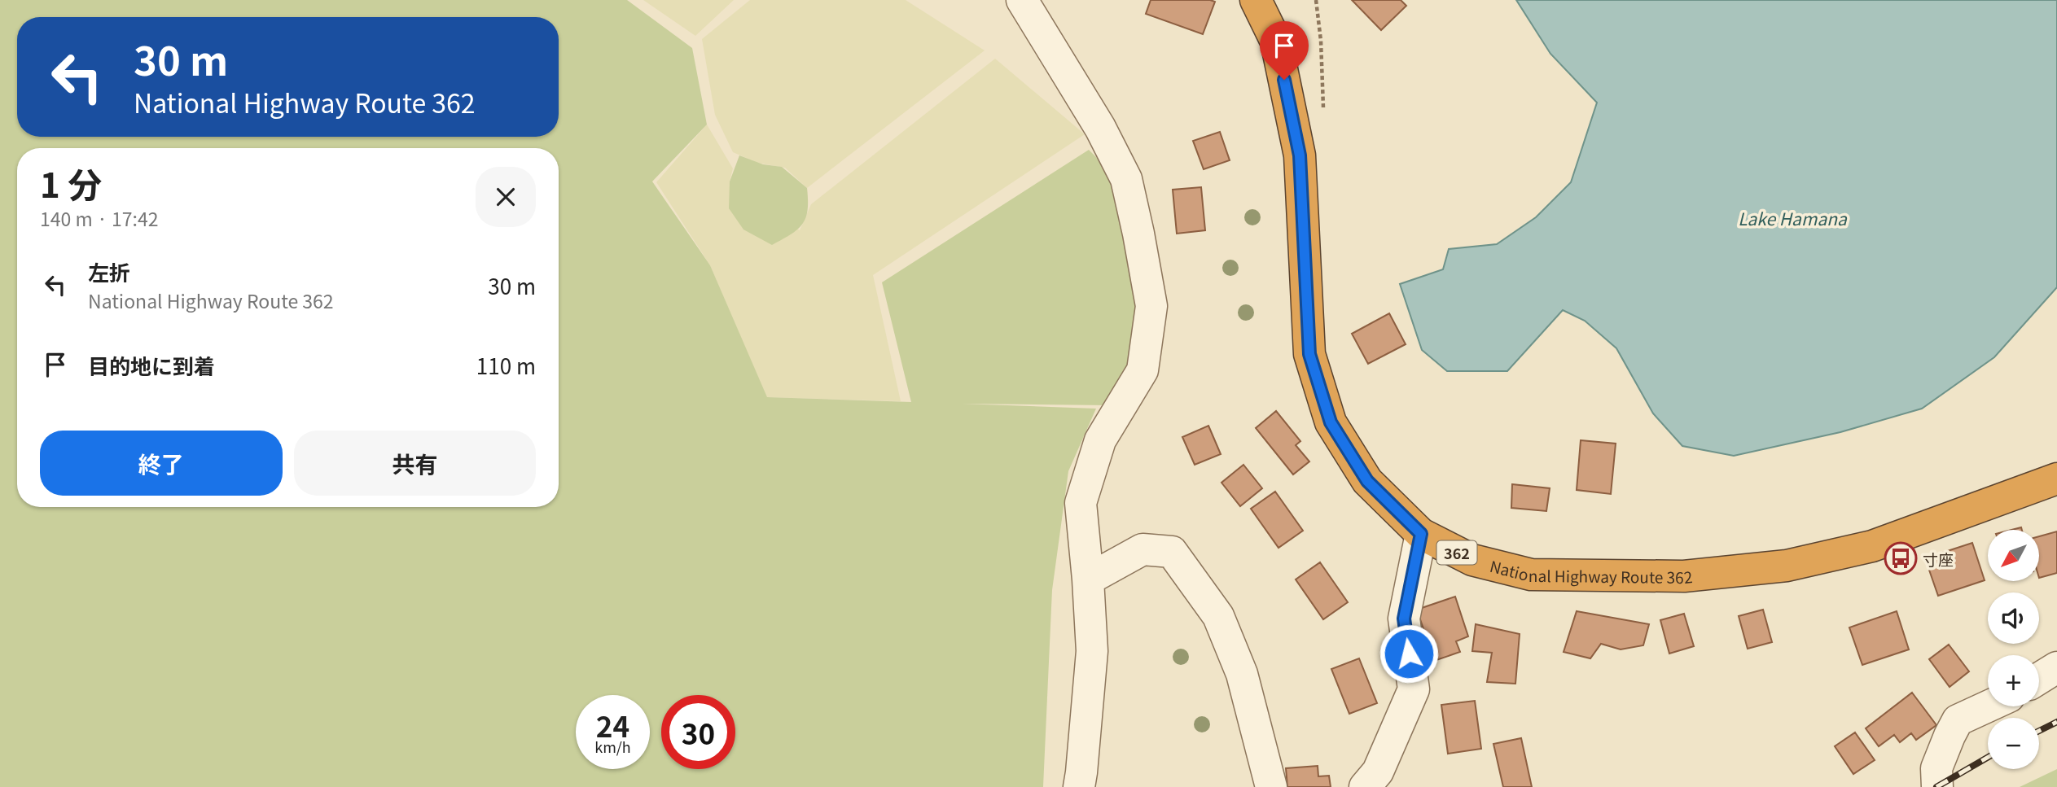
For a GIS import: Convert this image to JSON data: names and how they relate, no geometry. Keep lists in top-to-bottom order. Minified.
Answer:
{"streets":{"highway":["362","National Highway Route 362"]},"water":["Lake Hamana"],"places":{"bus stop":["寸座"]},"north":"bottom left","page":{"turn":["30 m","National Highway Route 362"],"heading":["1 分","140 m · 17:42"],"list":[{"name":"左折","note":"National Highway Route 362","value":"30 m"},{"name":"目的地に到着","value":"110 m"}],"buttons":["終了","共有"],"map_buttons":["+","−"],"speed":"24 km/h","limit":"30"}}
